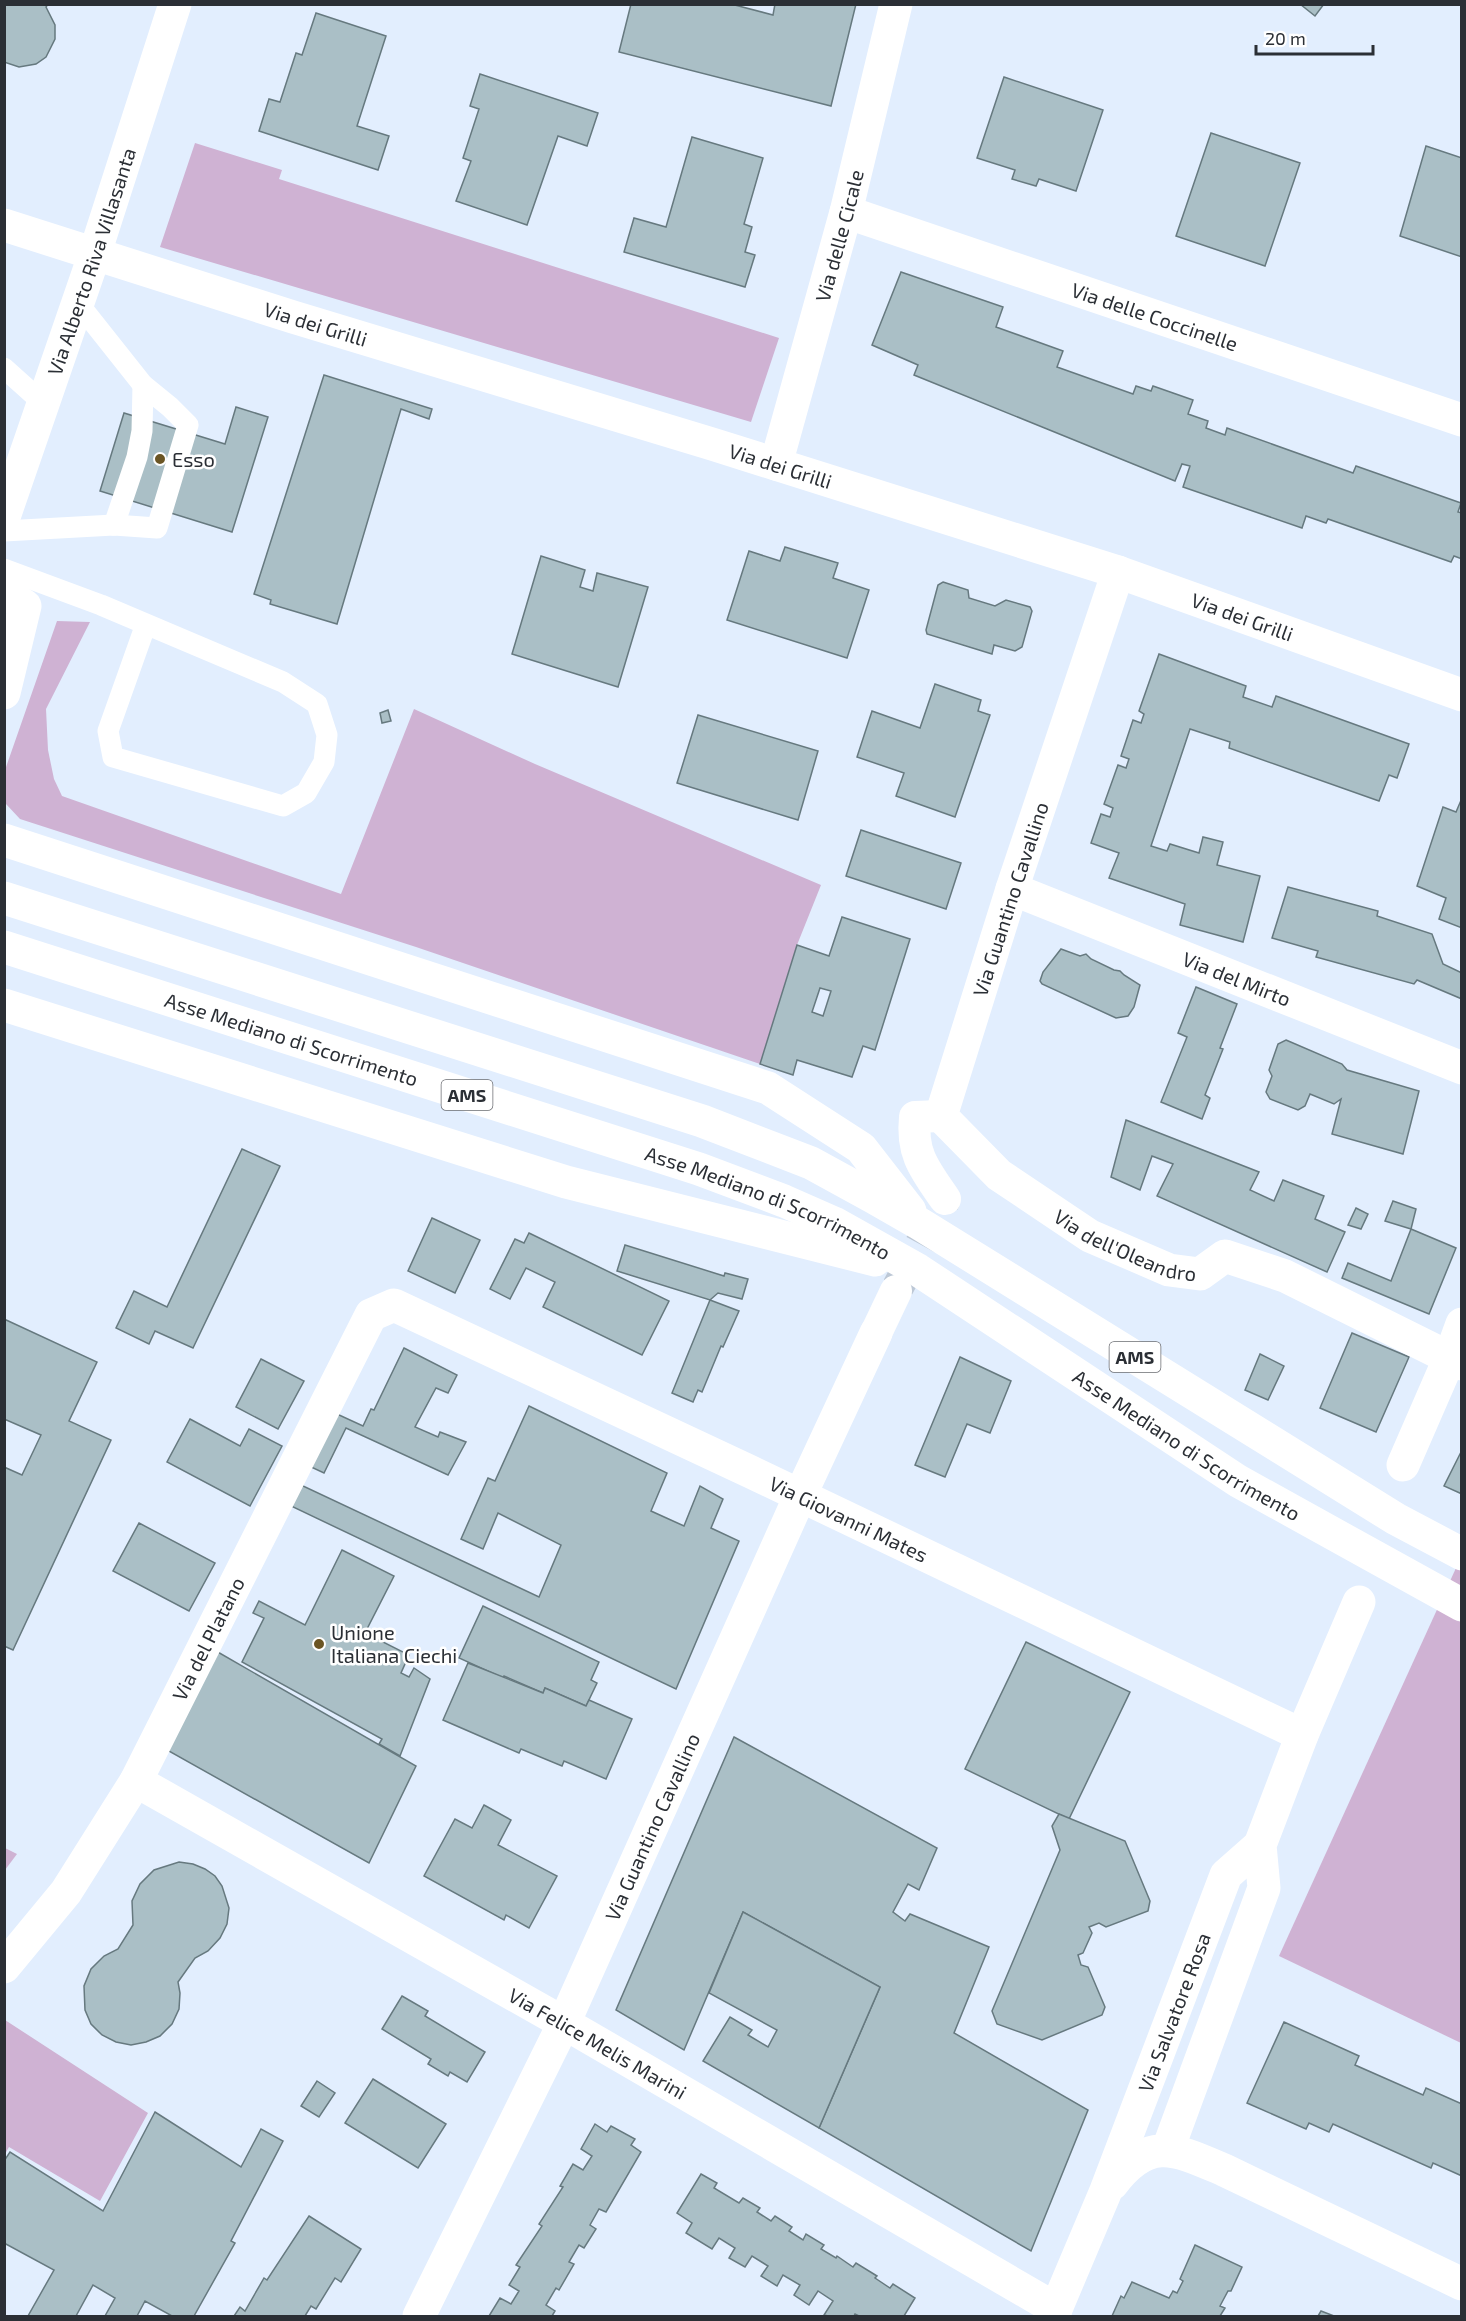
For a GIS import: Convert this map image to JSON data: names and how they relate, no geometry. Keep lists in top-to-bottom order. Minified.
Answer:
{"streets":{"main road":["Via delle Cicale","Via Alberto Riva Villasanta","Via delle Coccinelle","Via dei Grilli","Via Guantino Cavallino","Via del Mirto","Asse Mediano di Scorrimento","AMS","Via dell'Oleandro","Via Giovanni Mates","Via del Platano","Via Salvatore Rosa","Via Felice Melis Marini"]},"crossings":[["Via delle Cicale","Via delle Coccinelle"],["Via delle Cicale","Via dei Grilli"],["Via Alberto Riva Villasanta","Via dei Grilli"],["Via dei Grilli","Via Guantino Cavallino"],["Via Guantino Cavallino","Via del Mirto"],["Via Guantino Cavallino","Via dell'Oleandro"],["Via Guantino Cavallino","Via Giovanni Mates"],["Via Guantino Cavallino","Via Felice Melis Marini"],["Via Giovanni Mates","Via del Platano"],["Via Giovanni Mates","Via Salvatore Rosa"],["Via del Platano","Via Felice Melis Marini"],["Via Salvatore Rosa","Via Felice Melis Marini"]],"places":["Esso","Unione Italiana Ciechi"],"scale_bar":"20 m"}
